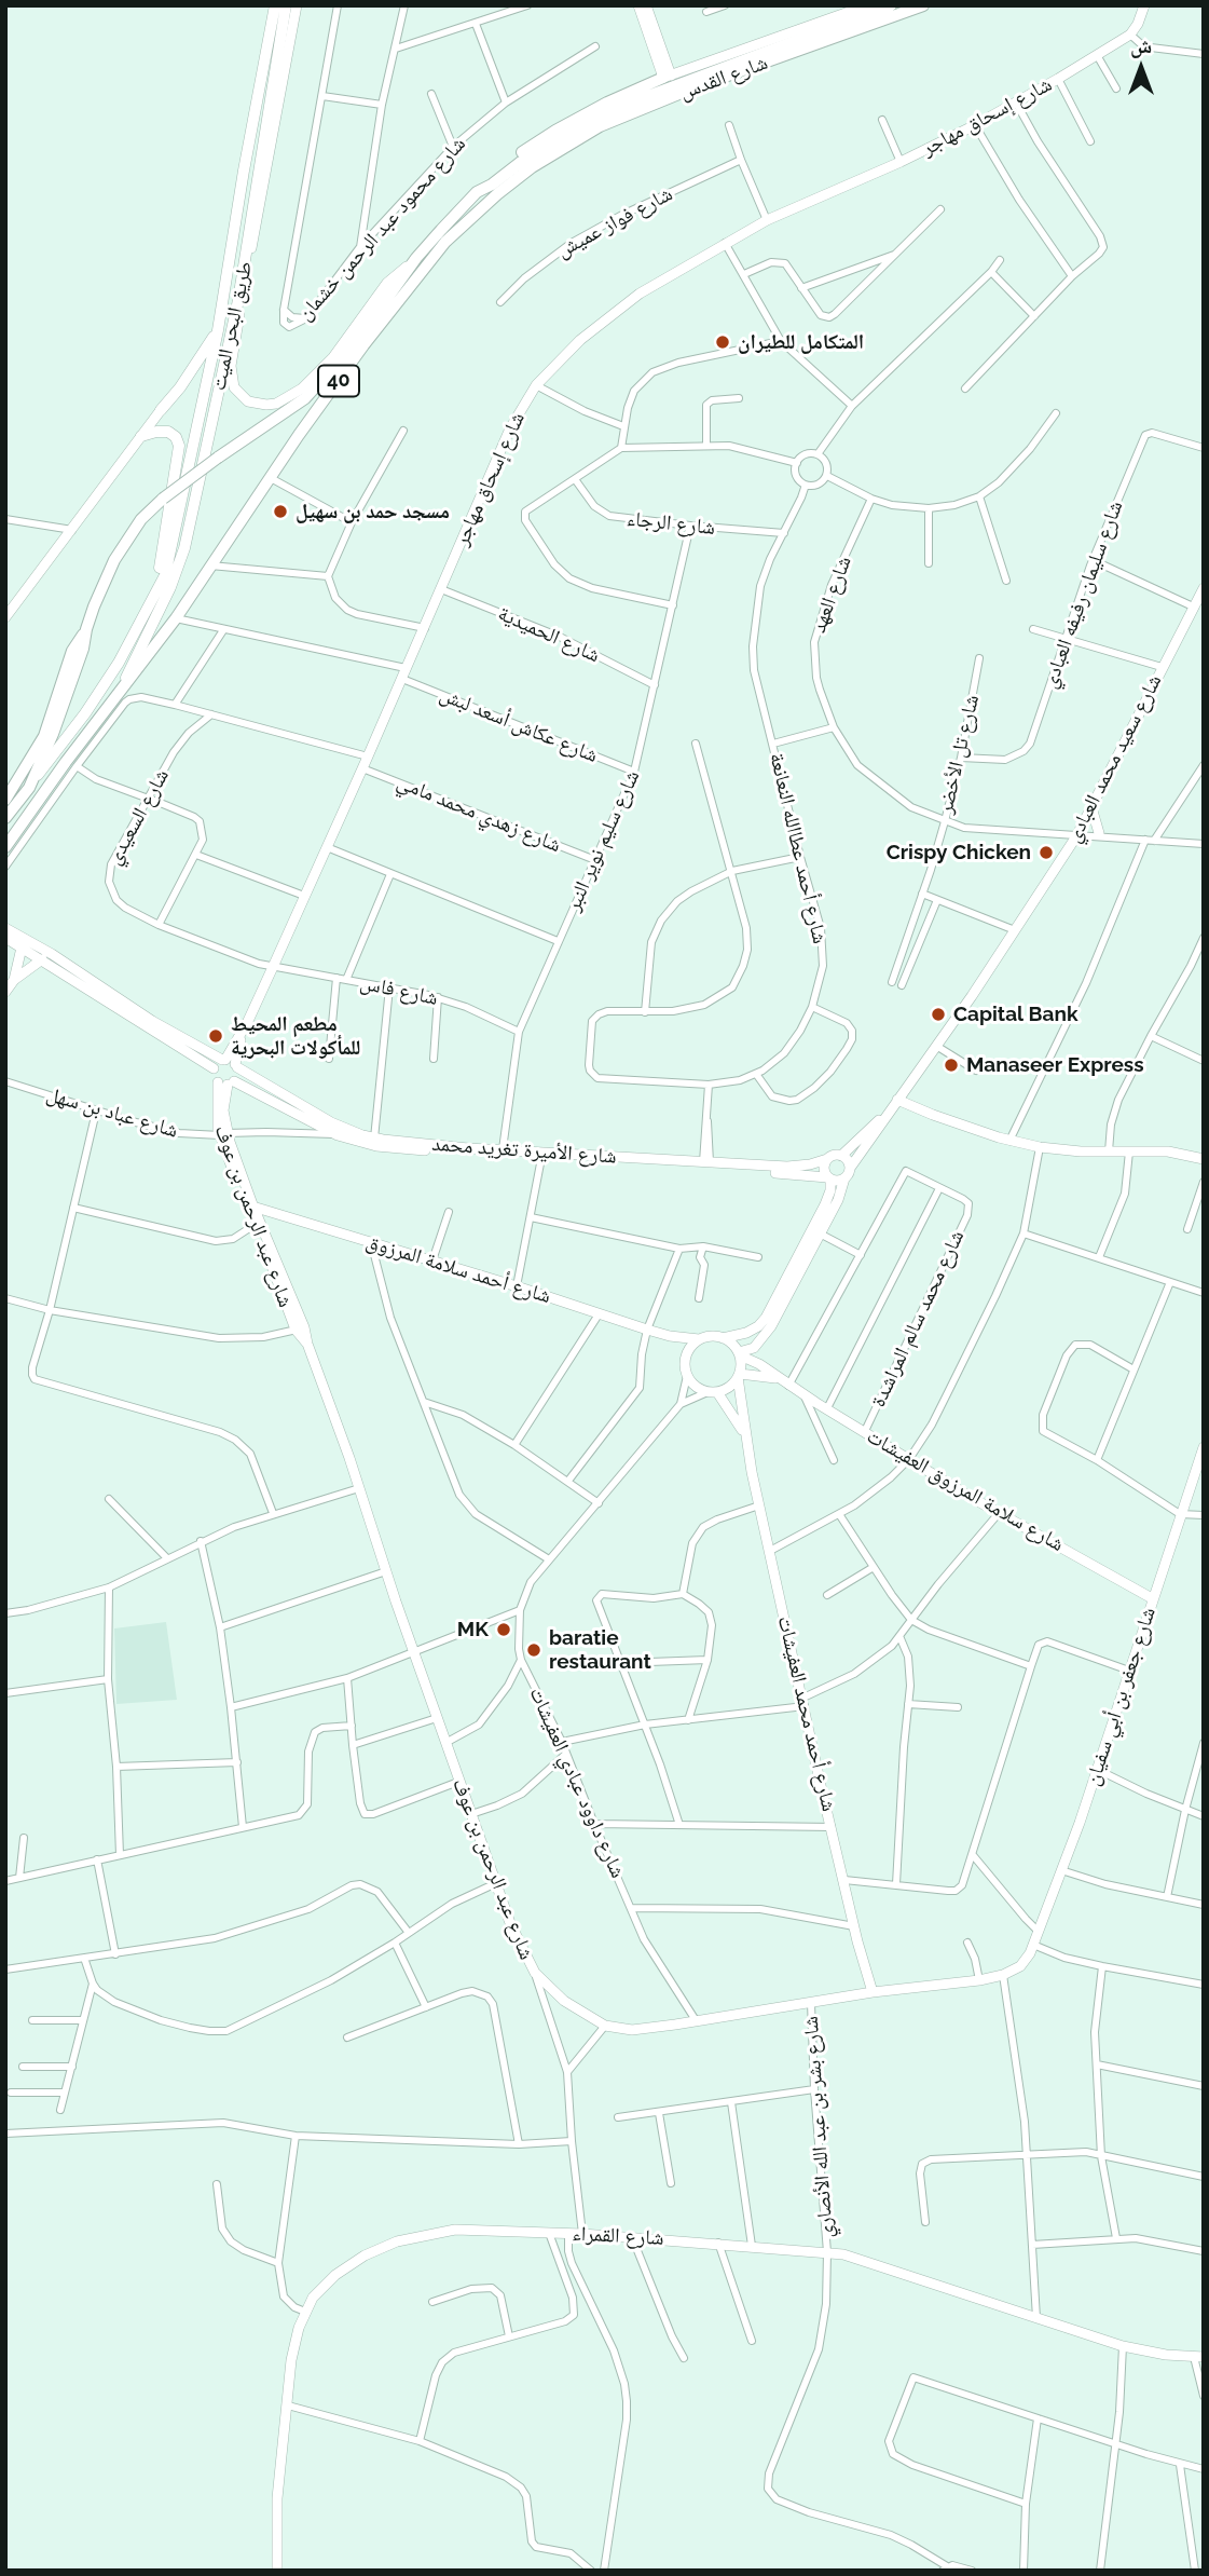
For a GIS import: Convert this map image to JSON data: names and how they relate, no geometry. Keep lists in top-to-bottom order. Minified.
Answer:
{"streets":{"highway":["شارع القدس","40"],"main road":["طريق البحر الميت"],"street":["شارع إسحاق مهاجر","شارع فواز عميش","شارع محمود عبد الرحمن خشمان","شارع الرجاء","شارع العهد","شارع سليمان رفيفه العبادي","شارع الحميدية","شارع عكاش أسعد لبش","شارع تل الأخضر","شارع سعيد محمد العبادي","شارع زهدي محمد مامي","شارع السعيدي","شارع سليم نوير النبر","شارع أحمد عطاالله النعانعة","شارع فاس","شارع عباد بن سهل","شارع الأميرة تغريد محمد","شارع عبد الرحمن بن عوف","شارع أحمد سلامة المرزوق","شارع محمد سالم المراشدة","شارع سلامة المرزوق العفيشات","شارع جعفر بن أبي سفيان","شارع أحمد محمد العفيشات","شارع داوود عبادي العفيشات","شارع بشر بن عبد الله الأنصاري","شارع القمراء"]},"crossings":[["شارع القدس","40"],["شارع إسحاق مهاجر","شارع الحميدية"],["شارع إسحاق مهاجر","شارع عكاش أسعد لبش"],["شارع إسحاق مهاجر","شارع زهدي محمد مامي"],["شارع إسحاق مهاجر","شارع السعيدي"],["شارع إسحاق مهاجر","شارع فاس"],["شارع إسحاق مهاجر","شارع الأميرة تغريد محمد"],["طريق البحر الميت","40"],["40","شارع عكاش أسعد لبش"],["شارع الرجاء","شارع سليم نوير النبر"],["شارع الرجاء","شارع أحمد عطاالله النعانعة"],["شارع العهد","شارع تل الأخضر"],["شارع العهد","شارع سعيد محمد العبادي"],["شارع سليمان رفيفه العبادي","شارع تل الأخضر"],["شارع الحميدية","شارع سليم نوير النبر"],["شارع عكاش أسعد لبش","شارع سليم نوير النبر"],["شارع سعيد محمد العبادي","شارع الأميرة تغريد محمد"],["شارع زهدي محمد مامي","شارع سليم نوير النبر"],["شارع السعيدي","شارع فاس"],["شارع سليم نوير النبر","شارع فاس"],["شارع سليم نوير النبر","شارع الأميرة تغريد محمد"],["شارع عباد بن سهل","شارع الأميرة تغريد محمد"],["شارع عباد بن سهل","شارع عبد الرحمن بن عوف"],["شارع الأميرة تغريد محمد","شارع عبد الرحمن بن عوف"],["شارع عبد الرحمن بن عوف","شارع أحمد سلامة المرزوق"],["شارع عبد الرحمن بن عوف","شارع جعفر بن أبي سفيان"],["شارع عبد الرحمن بن عوف","شارع أحمد محمد العفيشات"],["شارع عبد الرحمن بن عوف","شارع داوود عبادي العفيشات"],["شارع عبد الرحمن بن عوف","شارع بشر بن عبد الله الأنصاري"],["شارع أحمد سلامة المرزوق","شارع سلامة المرزوق العفيشات"],["شارع أحمد سلامة المرزوق","شارع أحمد محمد العفيشات"],["شارع أحمد سلامة المرزوق","شارع داوود عبادي العفيشات"],["شارع محمد سالم المراشدة","شارع سلامة المرزوق العفيشات"],["شارع سلامة المرزوق العفيشات","شارع جعفر بن أبي سفيان"],["شارع سلامة المرزوق العفيشات","شارع أحمد محمد العفيشات"],["شارع سلامة المرزوق العفيشات","شارع داوود عبادي العفيشات"],["شارع أحمد محمد العفيشات","شارع داوود عبادي العفيشات"],["شارع بشر بن عبد الله الأنصاري","شارع القمراء"]],"places":["المتكامل للطيران","مسجد حمد بن سهيل","Crispy Chicken","Capital Bank","مطعم المحيط للمأكولات البحرية","Manaseer Express","MK","baratie restaurant"],"north":"top"}
